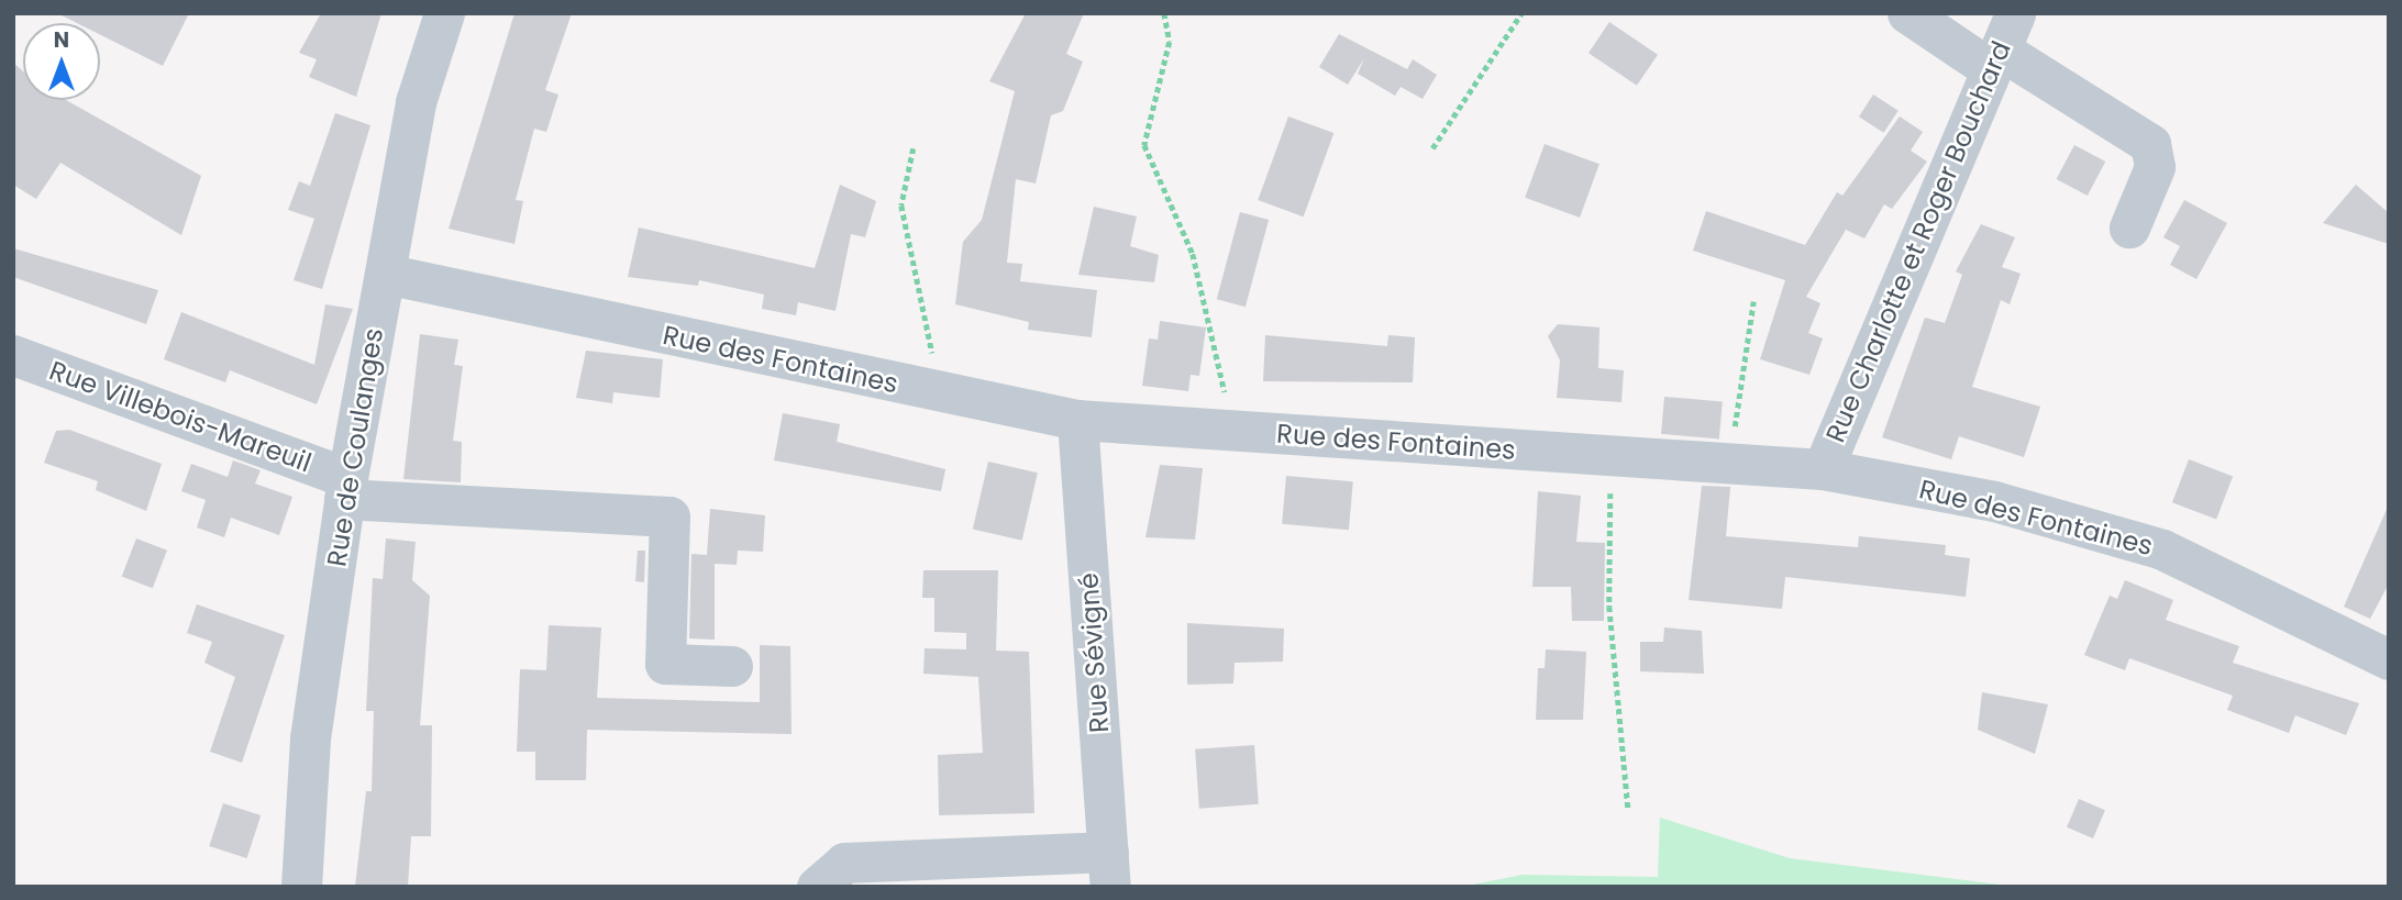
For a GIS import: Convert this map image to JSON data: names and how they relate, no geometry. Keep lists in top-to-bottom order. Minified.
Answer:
{"streets":{"street":["Rue Charlotte et Roger Bouchard","Rue des Fontaines","Rue Villebois-Mareuil","Rue de Coulanges","Rue Sévigné"]},"crossings":[["Rue Charlotte et Roger Bouchard","Rue des Fontaines"],["Rue des Fontaines","Rue de Coulanges"],["Rue des Fontaines","Rue Sévigné"],["Rue Villebois-Mareuil","Rue de Coulanges"]],"north":"top"}
